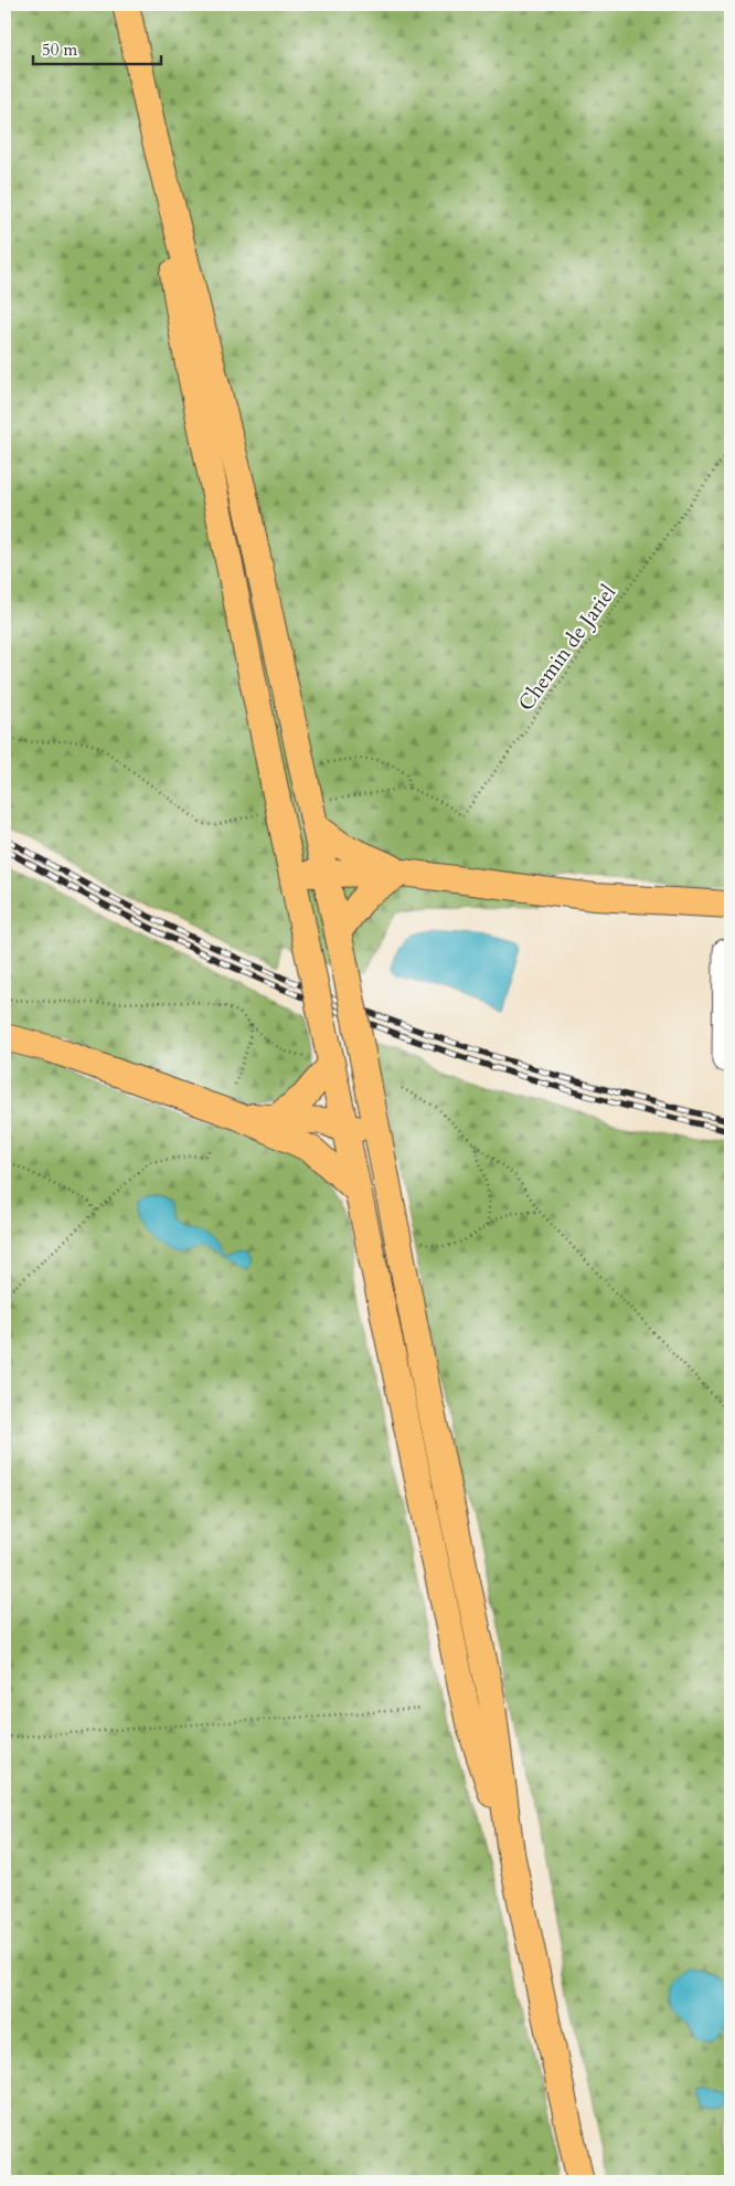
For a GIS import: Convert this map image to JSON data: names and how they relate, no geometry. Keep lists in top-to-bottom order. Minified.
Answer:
{"streets":{"path":["Chemin de Jariel"]},"scale_bar":"50 m"}
